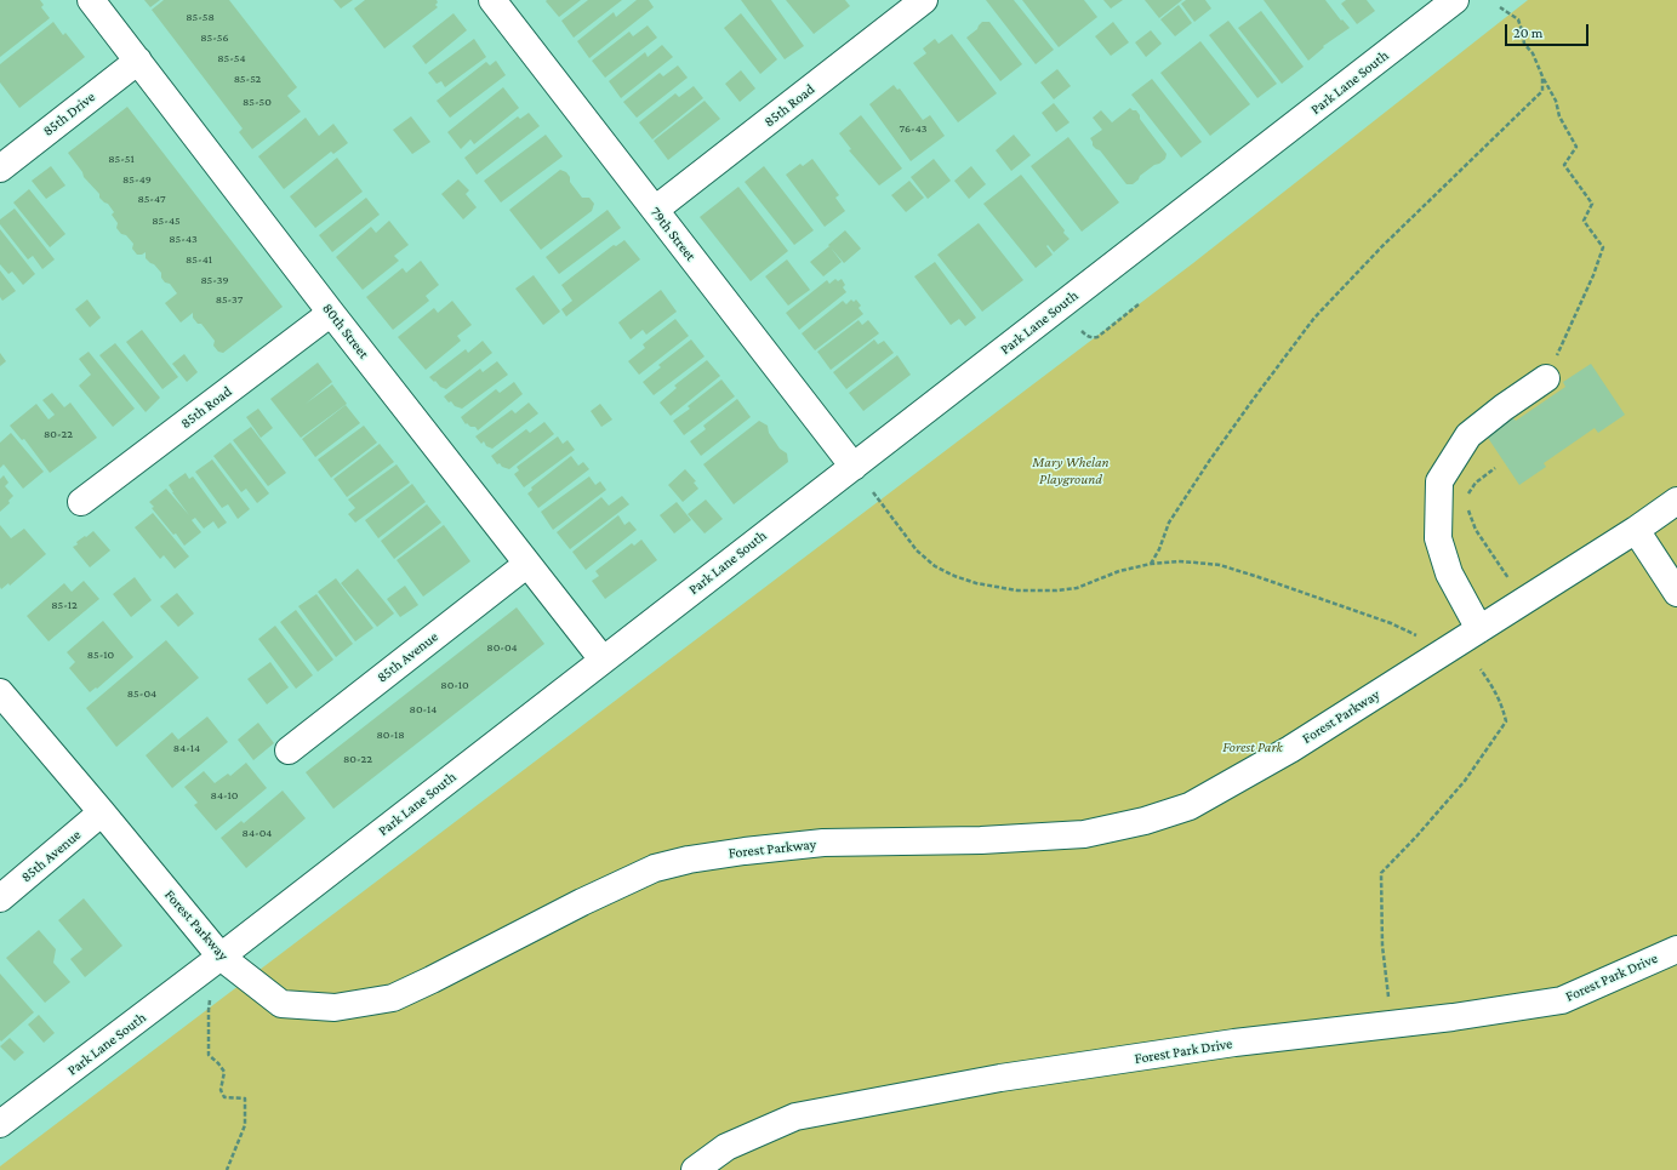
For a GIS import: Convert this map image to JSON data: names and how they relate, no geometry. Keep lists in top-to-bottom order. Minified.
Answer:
{"streets":{"street":["Park Lane South","85th Road","85th Drive","79th Street","80th Street","85th Avenue","Forest Parkway","Forest Park Drive"]},"crossings":[["Park Lane South","79th Street"],["Park Lane South","80th Street"],["Park Lane South","Forest Parkway"],["85th Road","79th Street"],["85th Road","80th Street"],["85th Drive","80th Street"],["80th Street","85th Avenue"],["85th Avenue","Forest Parkway"]],"parks":["Mary Whelan Playground","Forest Park"],"house_numbers":["85-58","85-56","85-54","85-52","85-50","76-43","85-51","85-49","85-47","85-45","85-43","85-41","85-39","85-37","80-22","85-12","80-04","85-10","80-10","85-04","80-14","80-18","84-14","80-22","84-10","84-04"],"scale_bar":"20 m"}
